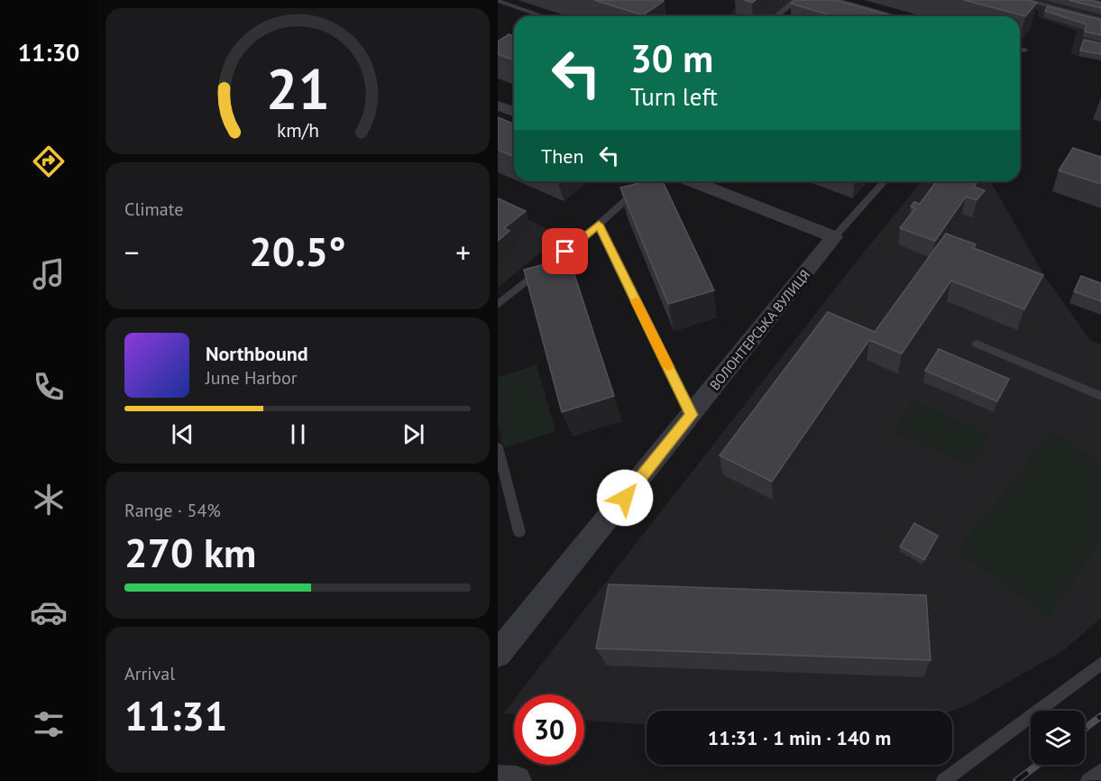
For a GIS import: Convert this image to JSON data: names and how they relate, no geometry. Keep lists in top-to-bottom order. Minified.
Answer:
{"streets":{"street":["ВОЛОНТЕРСЬКА ВУЛИЦЯ"]},"page":{"tabs":"11:30","turn":["30 m","Turn left"],"then":"Then","tile":["Climate",["Range · 54%","270 km"],["Arrival","11:31"]],"heat":["−","20.5°","+"],"song":["Northbound","June Harbor"],"limit":"30","trip":"11:31 · 1 min · 140 m","gauge":["21","km/h"]}}
